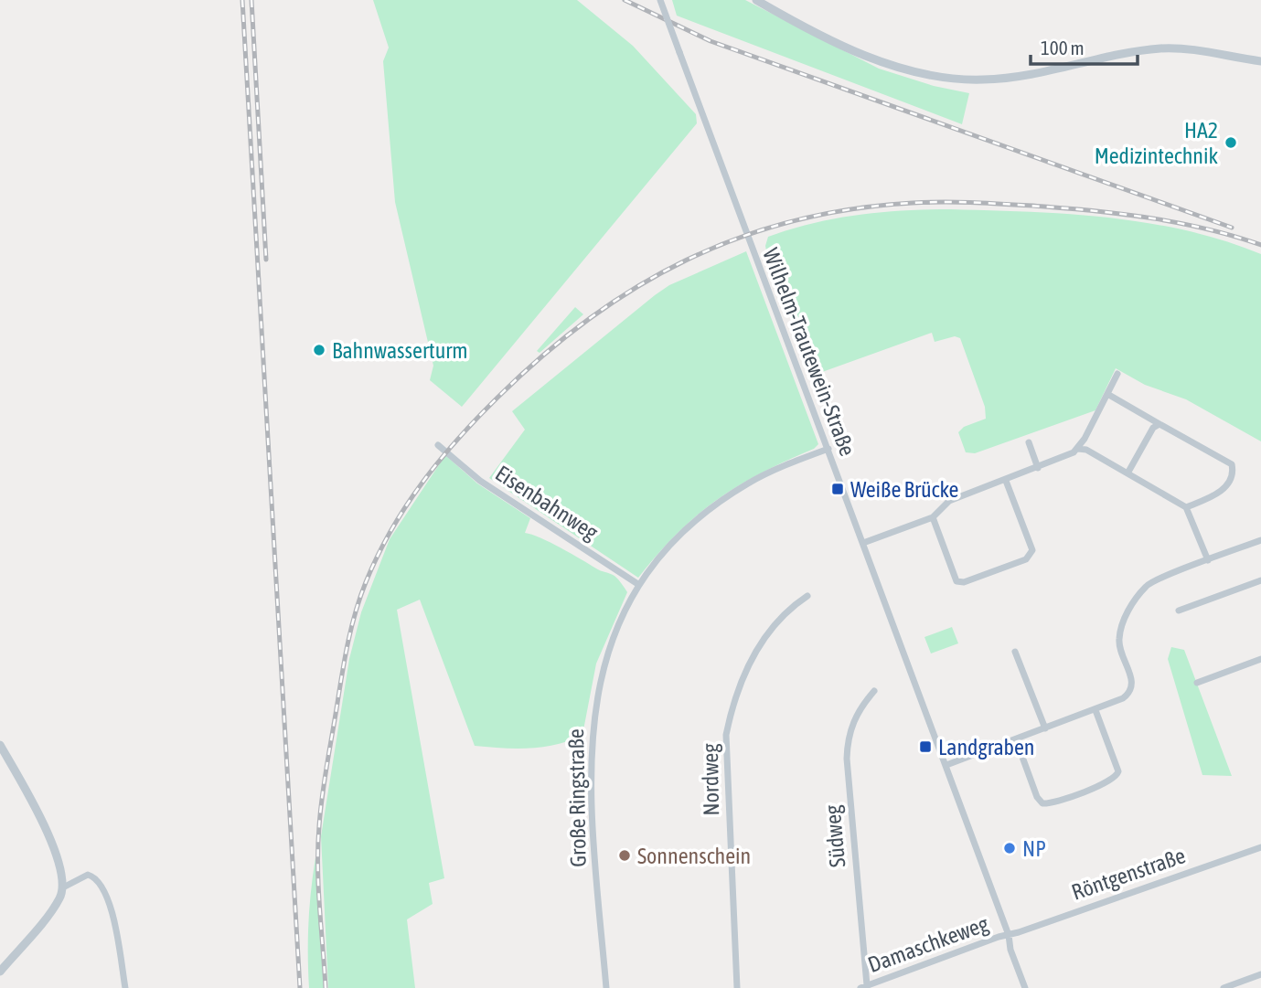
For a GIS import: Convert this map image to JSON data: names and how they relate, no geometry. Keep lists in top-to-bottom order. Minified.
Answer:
{"streets":{"street":["Wilhelm-Trautewein-Straße","Eisenbahnweg","Nordweg","Große Ringstraße","Südweg","Röntgenstraße","Damaschkeweg"]},"crossings":[["Wilhelm-Trautewein-Straße","Große Ringstraße"],["Wilhelm-Trautewein-Straße","Röntgenstraße"],["Wilhelm-Trautewein-Straße","Damaschkeweg"],["Eisenbahnweg","Große Ringstraße"],["Südweg","Damaschkeweg"],["Röntgenstraße","Damaschkeweg"]],"places":{"other":["HA2 Medizintechnik","Bahnwasserturm","NP","Sonnenschein"],"transit":["Weiße Brücke","Landgraben"]},"scale_bar":"100 m"}
